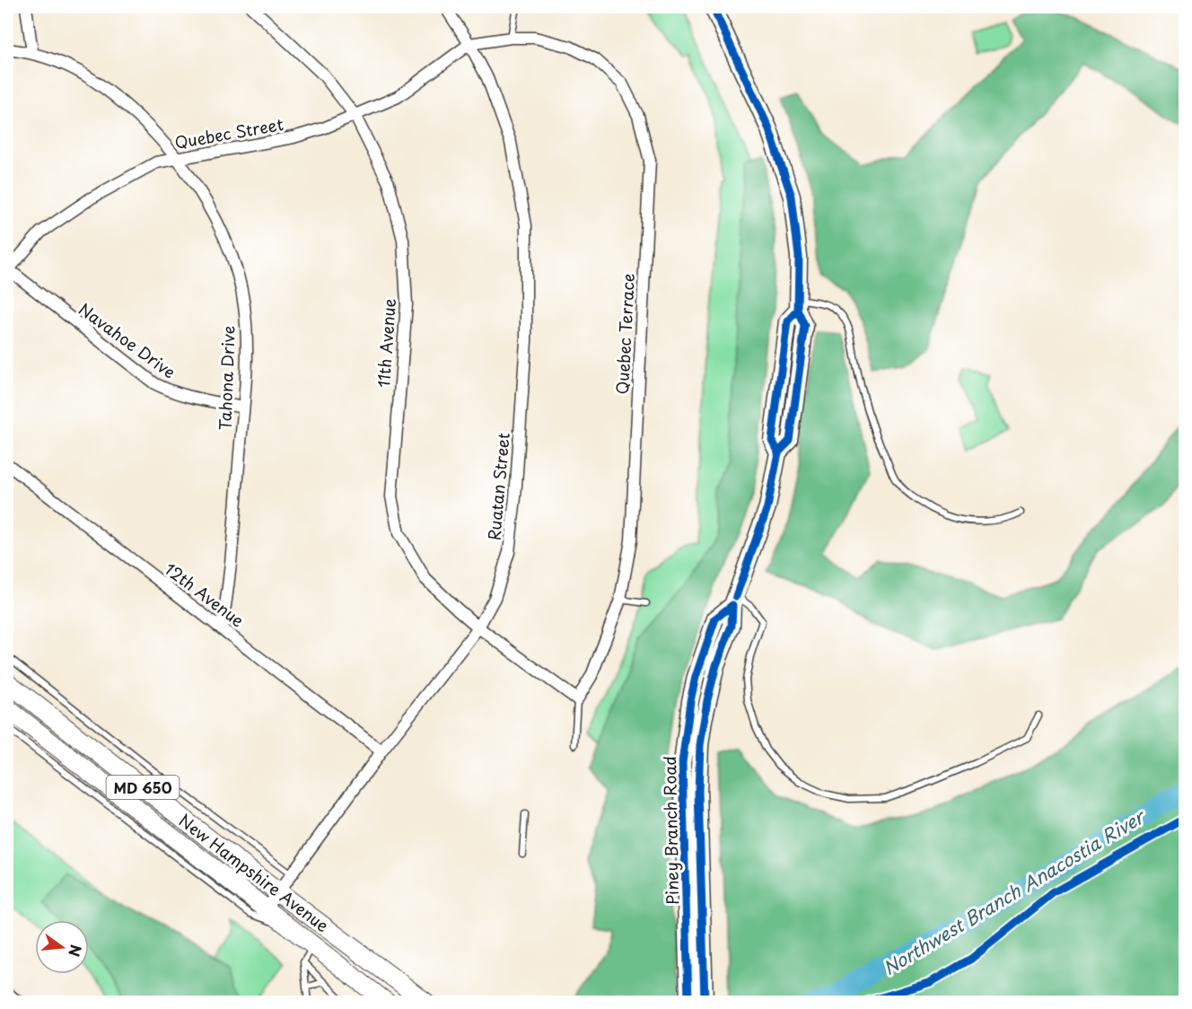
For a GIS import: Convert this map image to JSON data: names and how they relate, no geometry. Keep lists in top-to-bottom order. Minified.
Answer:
{"streets":{"main road":["MD 650","Piney Branch Road","New Hampshire Avenue"],"street":["Quebec Street","Quebec Terrace","Navahoe Drive","11th Avenue","Tahona Drive","Ruatan Street","12th Avenue"]},"crossings":[["Quebec Street","Quebec Terrace"],["Quebec Street","Navahoe Drive"],["Quebec Street","11th Avenue"],["Quebec Street","Tahona Drive"],["Quebec Street","Ruatan Street"],["Quebec Terrace","11th Avenue"],["Quebec Terrace","Ruatan Street"],["Navahoe Drive","Tahona Drive"],["11th Avenue","Ruatan Street"],["Tahona Drive","12th Avenue"],["Ruatan Street","12th Avenue"],["Ruatan Street","New Hampshire Avenue"]],"water":["Northwest Branch Anacostia River"],"north":"right"}
